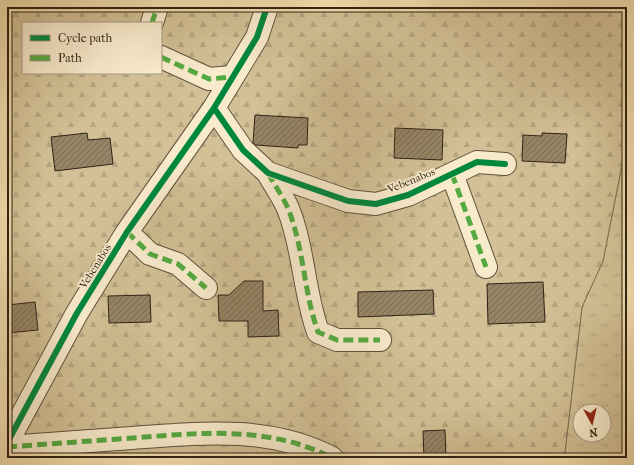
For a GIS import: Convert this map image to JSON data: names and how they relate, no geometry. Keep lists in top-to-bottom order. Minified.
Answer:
{"streets":{"street":["Vebenabos"]},"legend":["Cycle path","Path"],"north":"bottom"}
